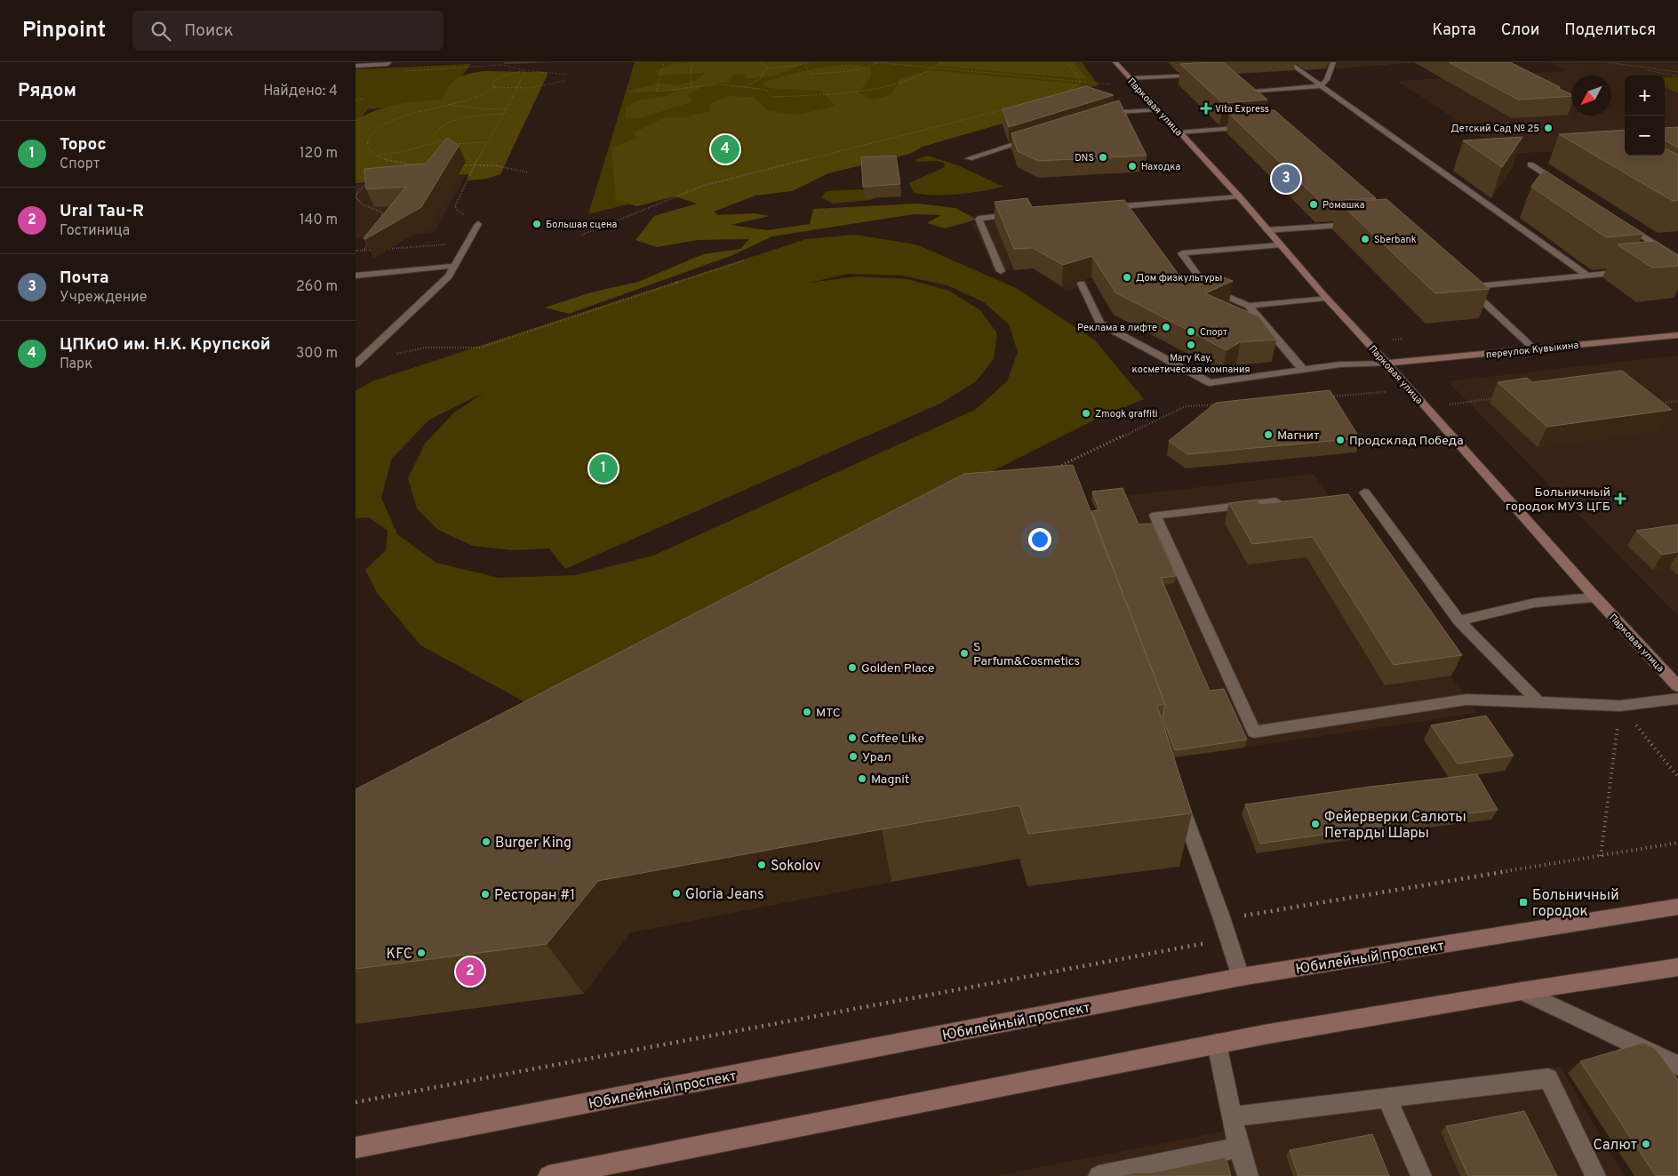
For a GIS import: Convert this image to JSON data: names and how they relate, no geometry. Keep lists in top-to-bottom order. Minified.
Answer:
{"streets":{"main road":["Парковая улица","переулок Кувыкина","Юбилейный проспект"]},"crossings":[["Парковая улица","переулок Кувыкина"]],"places":{"health":["Vita Express","Больничный городок МУЗ ЦГБ"],"other":["Детский Сад № 25","DNS","Находка","Ромашка","Большая сцена","Sberbank","Дом физкультуры","Реклама в лифте","Спорт","Mary Kay, косметическая компания","Zmogk graffiti","Магнит","Продсклад Победа","S Parfum&Cosmetics","Golden Place","МТС","Coffee Like","Урал","Magnit","Фейерверки Салюты Петарды Шары","Burger King","Sokolov","Gloria Jeans","Ресторан #1","KFC","Салют"],"transit":["Больничный городок"]},"north":"bottom left","page":{"header":"Pinpoint","search":"Поиск","nav":["Карта","Слои","Поделиться"],"heading":["Рядом","Найдено: 4"],"map_buttons":["+","−"],"list":[{"mark":"1","name":"Торос","note":"Спорт","value":"120 m"},{"mark":"2","name":"Ural Tau-R","note":"Гостиница","value":"140 m"},{"mark":"3","name":"Почта","note":"Учреждение","value":"260 m"},{"mark":"4","name":"ЦПКиО им. Н.К. Крупской","note":"Парк","value":"300 m"}],"pins":["4","3","1","2"]}}
